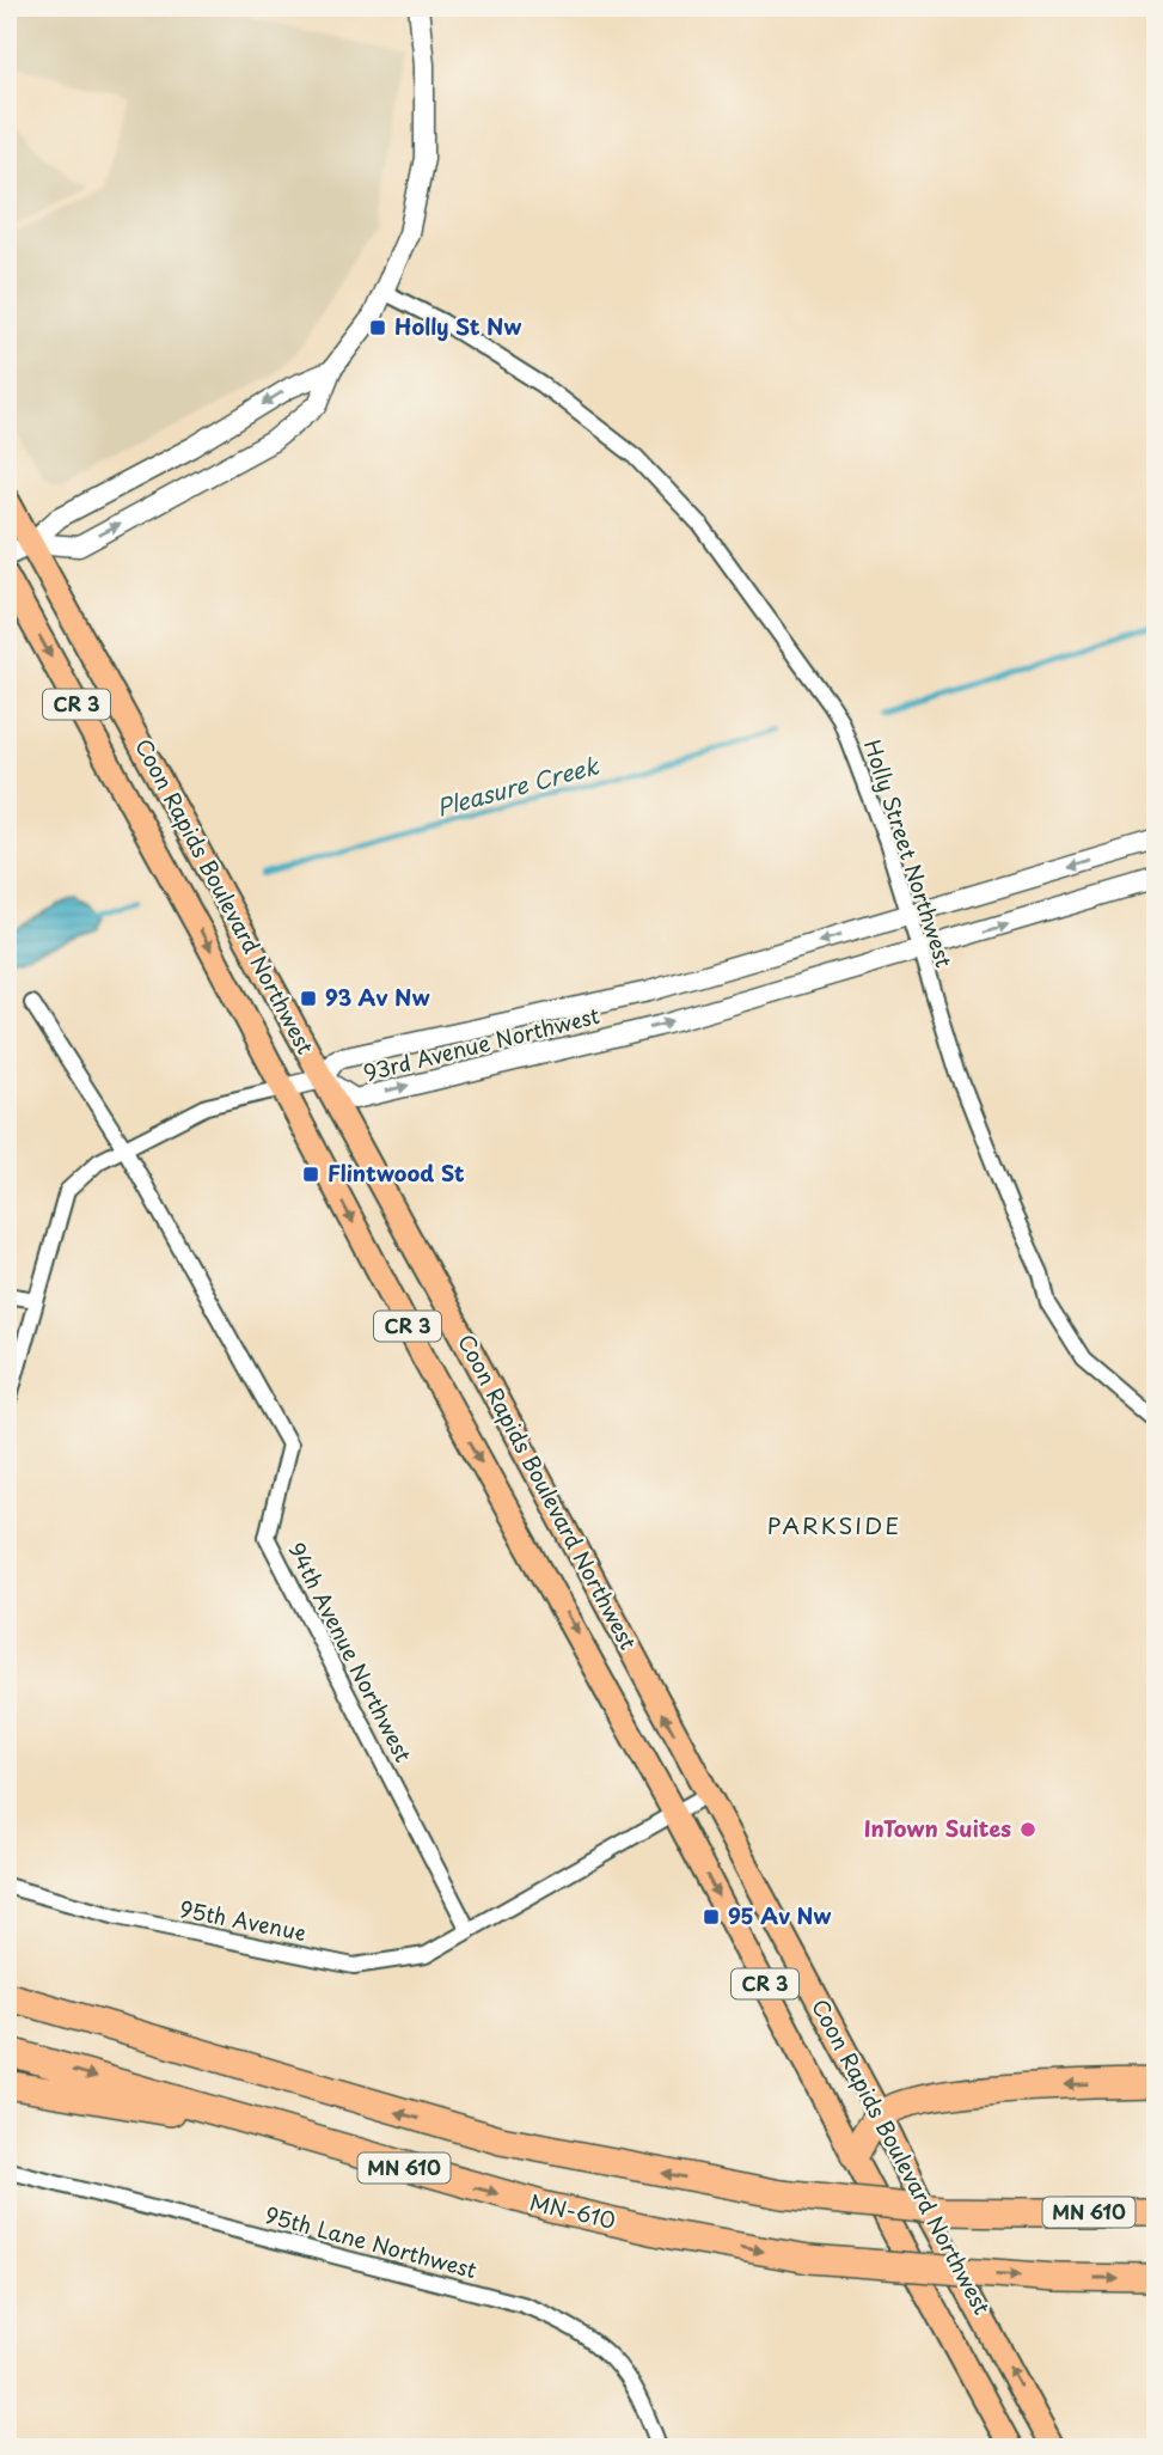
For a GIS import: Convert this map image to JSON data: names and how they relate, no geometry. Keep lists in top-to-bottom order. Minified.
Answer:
{"streets":{"highway":["MN 610","MN-610"],"main road":["CR 3","Coon Rapids Boulevard Northwest"],"street":["Holly Street Northwest","93rd Avenue Northwest","94th Avenue Northwest","95th Avenue","95th Lane Northwest"]},"crossings":[["Holly Street Northwest","93rd Avenue Northwest"],["Coon Rapids Boulevard Northwest","93rd Avenue Northwest"],["94th Avenue Northwest","95th Avenue"]],"districts":["PARKSIDE"],"water":["Pleasure Creek"],"places":{"transit":["Holly St Nw","93 Av Nw","Flintwood St","95 Av Nw"],"other":["InTown Suites"]}}
